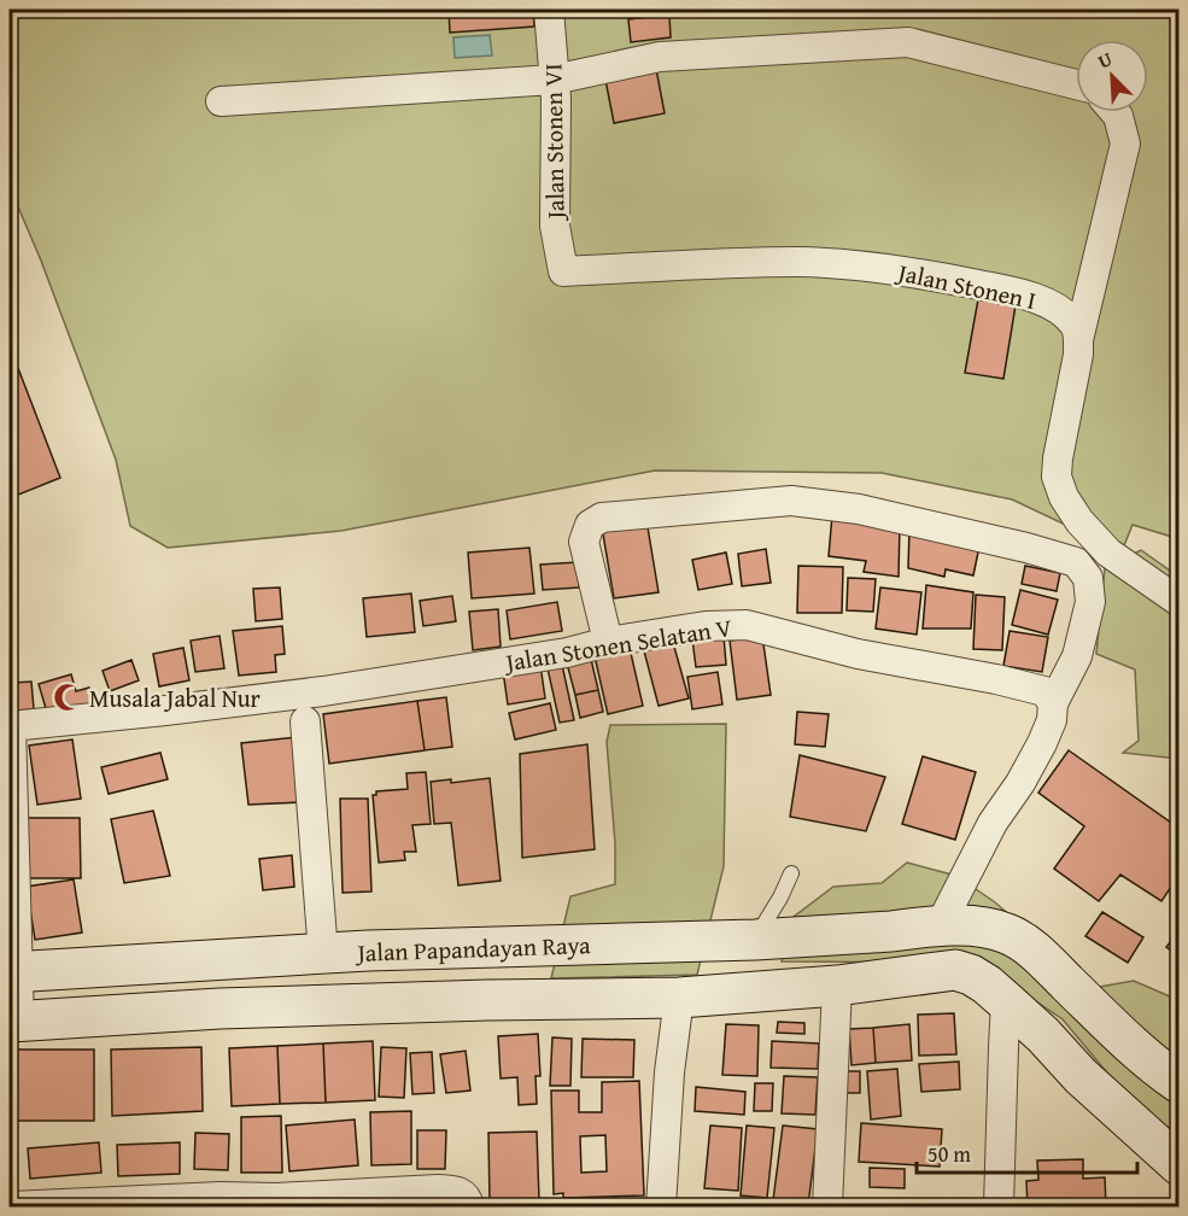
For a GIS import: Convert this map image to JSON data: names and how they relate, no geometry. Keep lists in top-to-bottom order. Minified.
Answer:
{"streets":{"main road":["Jalan Papandayan Raya"],"street":["Jalan Stonen VI","Jalan Stonen I","Jalan Stonen Selatan V"]},"crossings":[["Jalan Stonen VI","Jalan Stonen I"]],"places":{"mosque":["Musala Jabal Nur"]},"scale_bar":"50 m","north":"top left"}
